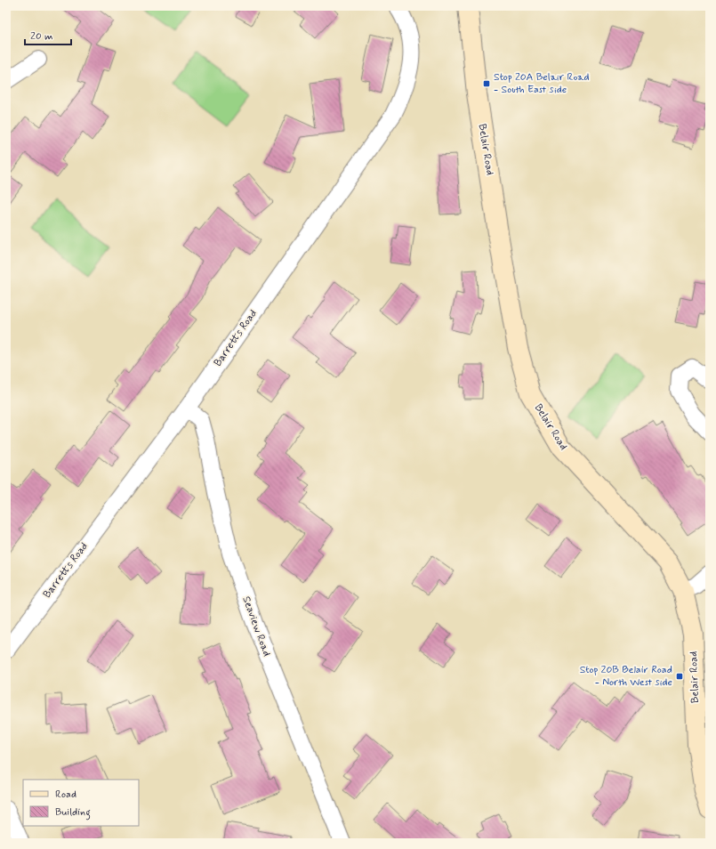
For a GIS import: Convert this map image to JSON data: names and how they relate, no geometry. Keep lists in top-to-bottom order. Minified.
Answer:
{"streets":{"main road":["Belair Road"],"street":["Barretts Road","Seaview Road"]},"crossings":[["Barretts Road","Seaview Road"]],"places":{"transit":["Stop 20A Belair Road - South East side","Stop 20B Belair Road - North West side"]},"legend":["Road","Building"],"scale_bar":"20 m"}
